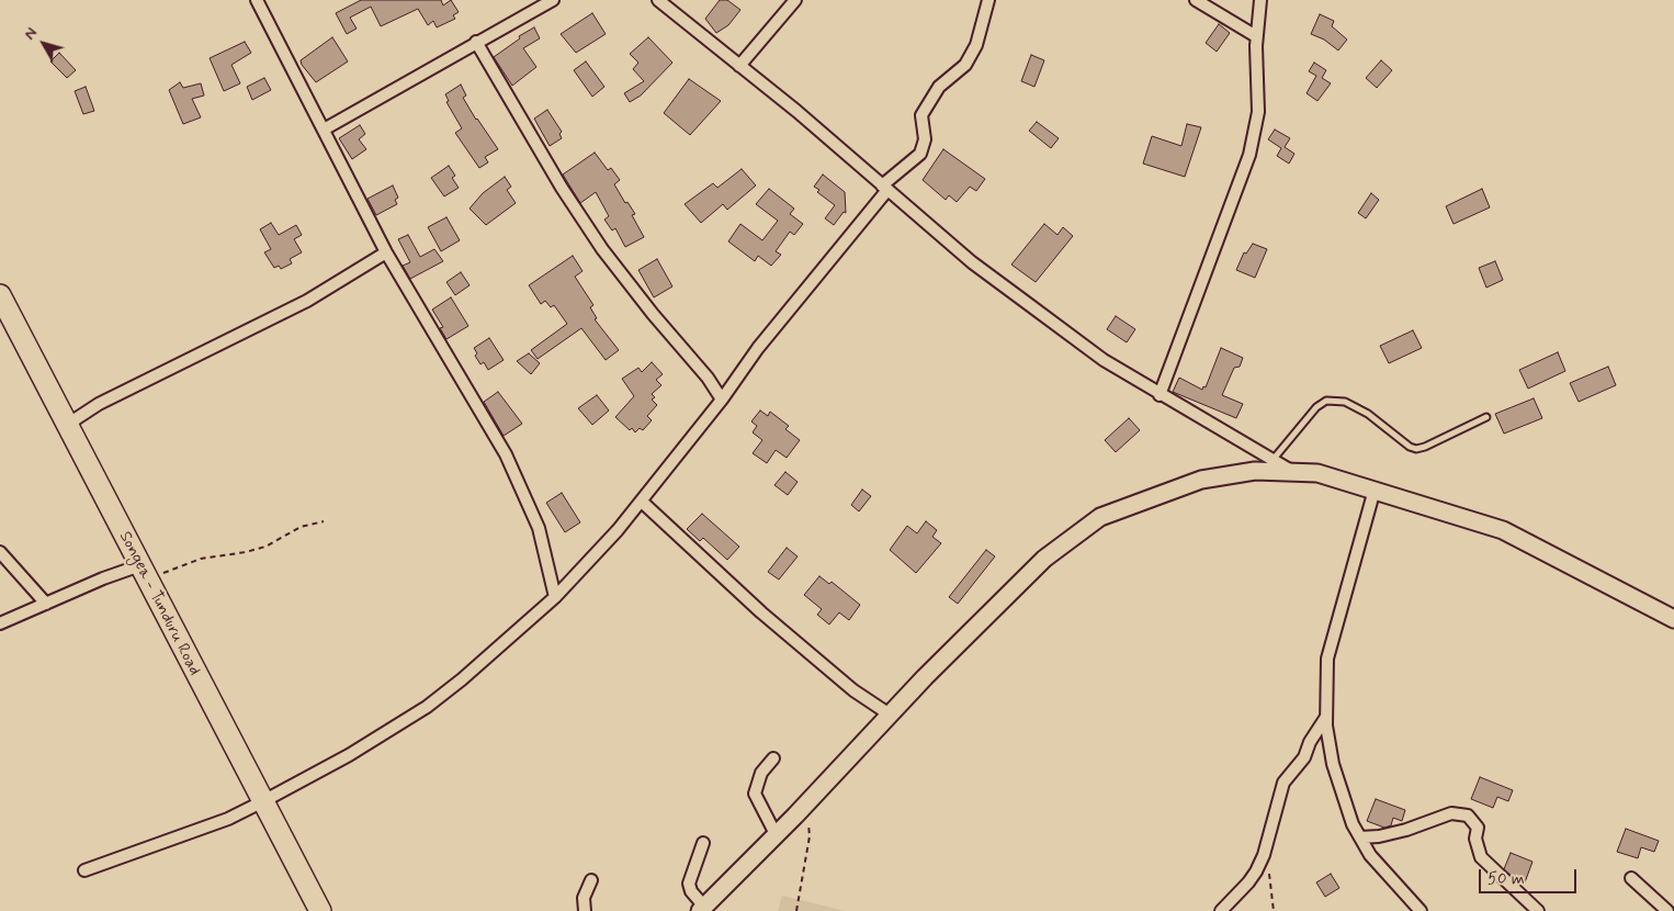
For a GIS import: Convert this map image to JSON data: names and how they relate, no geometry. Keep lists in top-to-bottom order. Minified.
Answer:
{"streets":{"highway":["Songea - Tunduru Road"]},"scale_bar":"50 m","north":"top left"}
